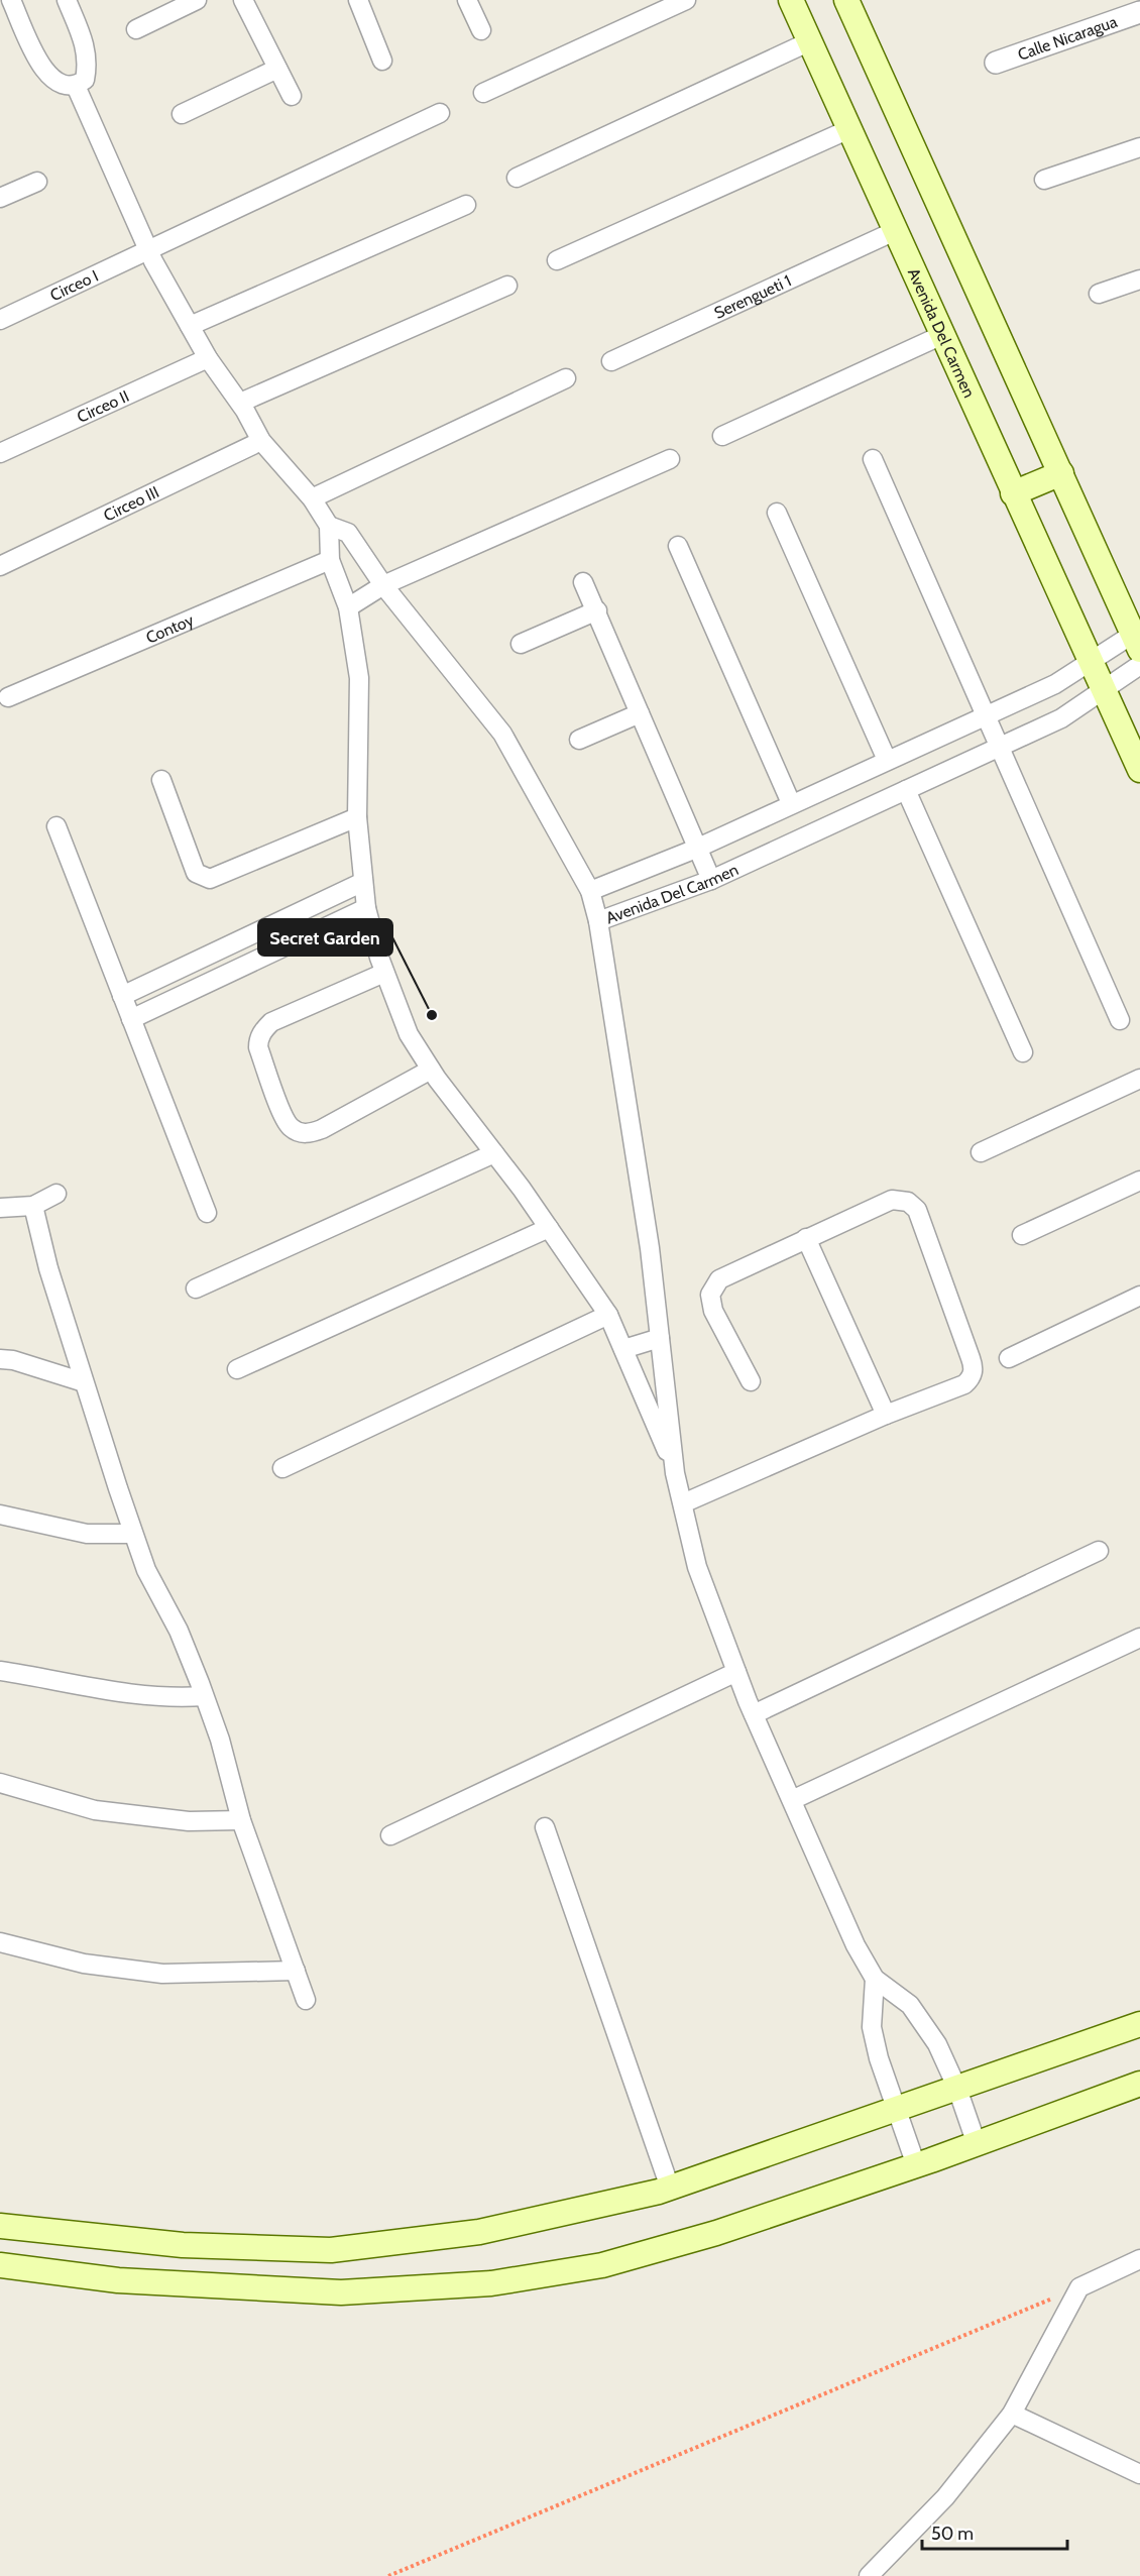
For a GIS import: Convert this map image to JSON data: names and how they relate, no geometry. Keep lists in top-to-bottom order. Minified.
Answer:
{"streets":{"main road":["Avenida Del Carmen"],"street":["Calle Nicaragua","Circeo I","Serengueti 1","Circeo II","Circeo III","Contoy"]},"crossings":[["Serengueti 1","Avenida Del Carmen"]],"places":["Secret Garden"],"scale_bar":"50 m"}
